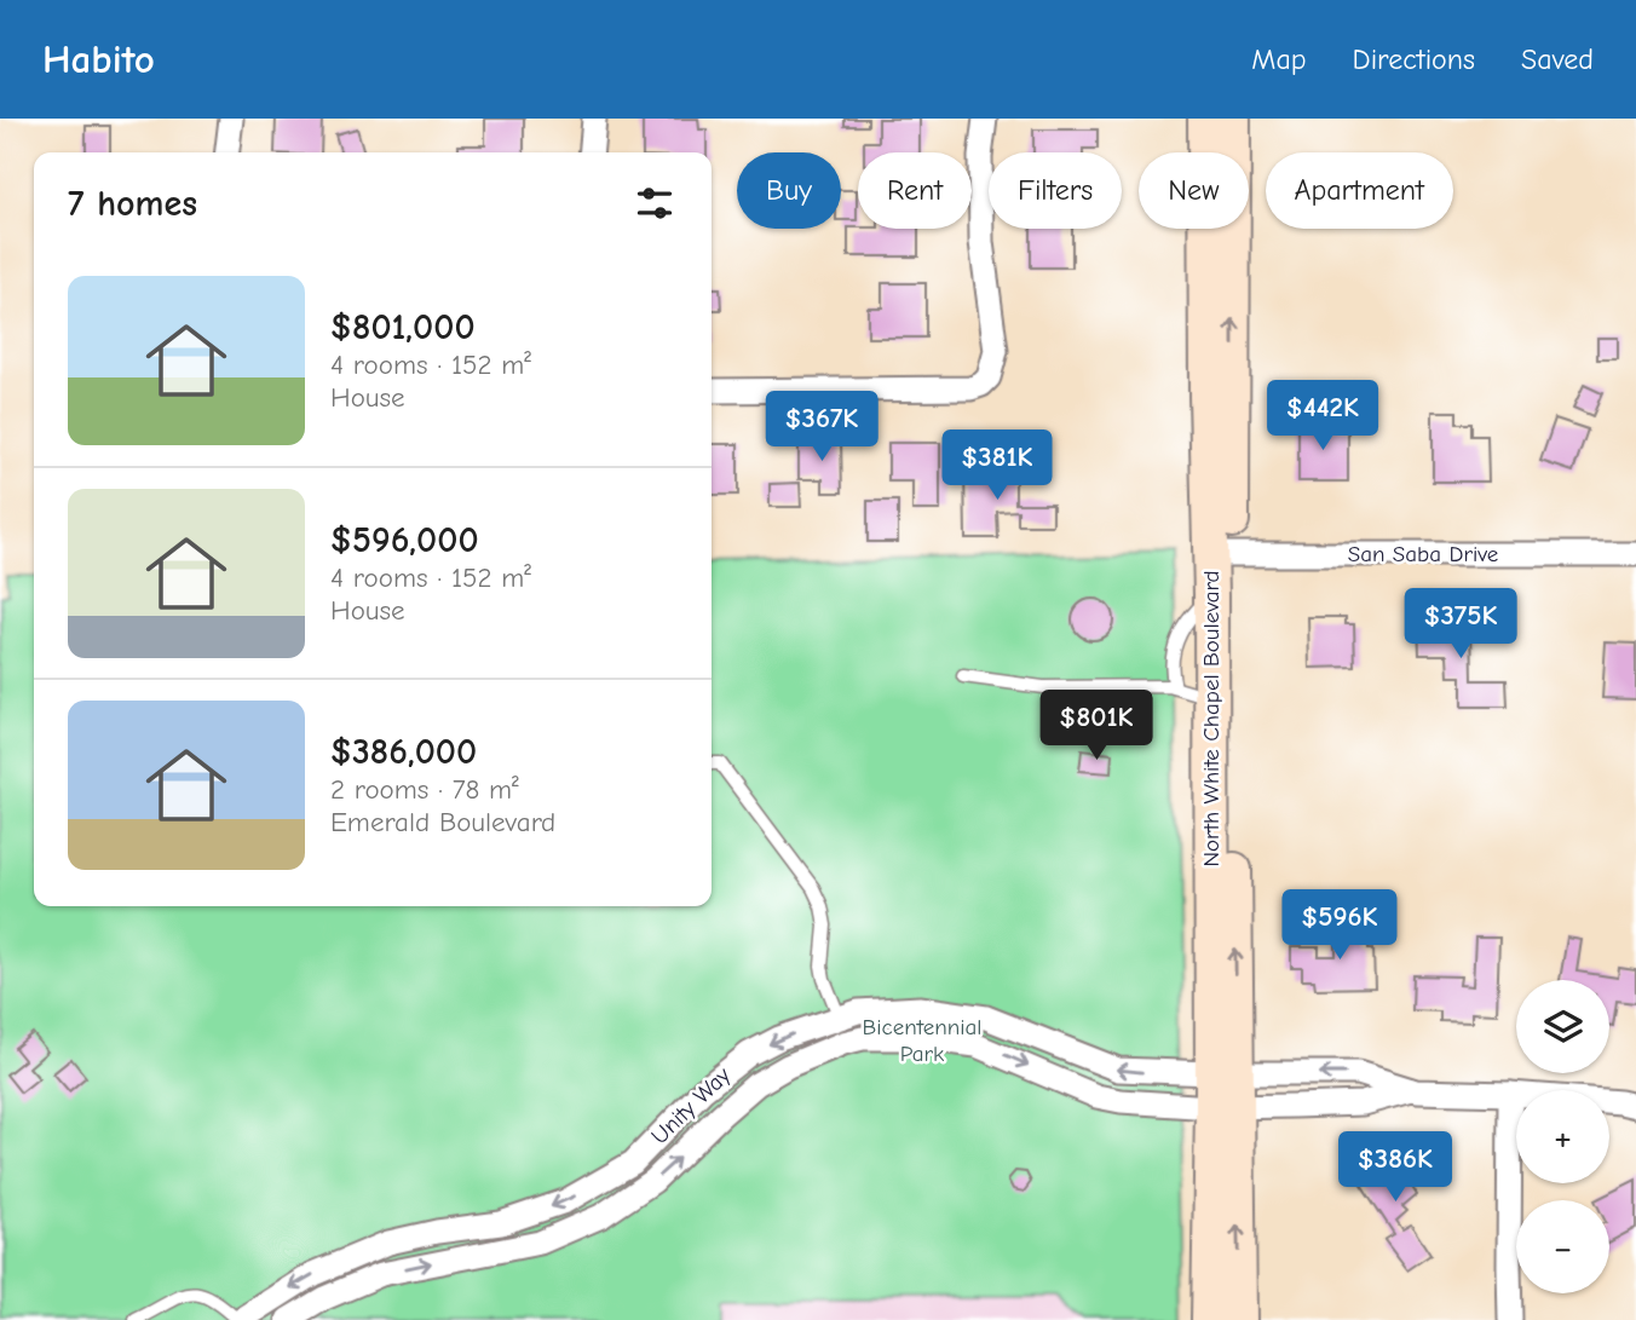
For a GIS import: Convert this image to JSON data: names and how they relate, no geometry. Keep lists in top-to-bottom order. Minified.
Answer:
{"streets":{"main road":["North White Chapel Boulevard"],"street":["San Saba Drive","Unity Way"]},"crossings":[["San Saba Drive","North White Chapel Boulevard"],["North White Chapel Boulevard","Unity Way"]],"parks":["Bicentennial Park"],"page":{"header":"Habito","nav":["Map","Directions","Saved"],"chip":["Buy","Rent","Filters","New","Apartment"],"heading":"7 homes","list":[{"name":"$801,000","note":"4 rooms · 152 m² · House"},{"name":"$596,000","note":"4 rooms · 152 m² · House"},{"name":"$386,000","note":"2 rooms · 78 m² · Emerald Boulevard"}],"price":["$442K","$367K","$381K","$375K","$801K","$596K","$386K"],"map_buttons":["+","−"]}}
